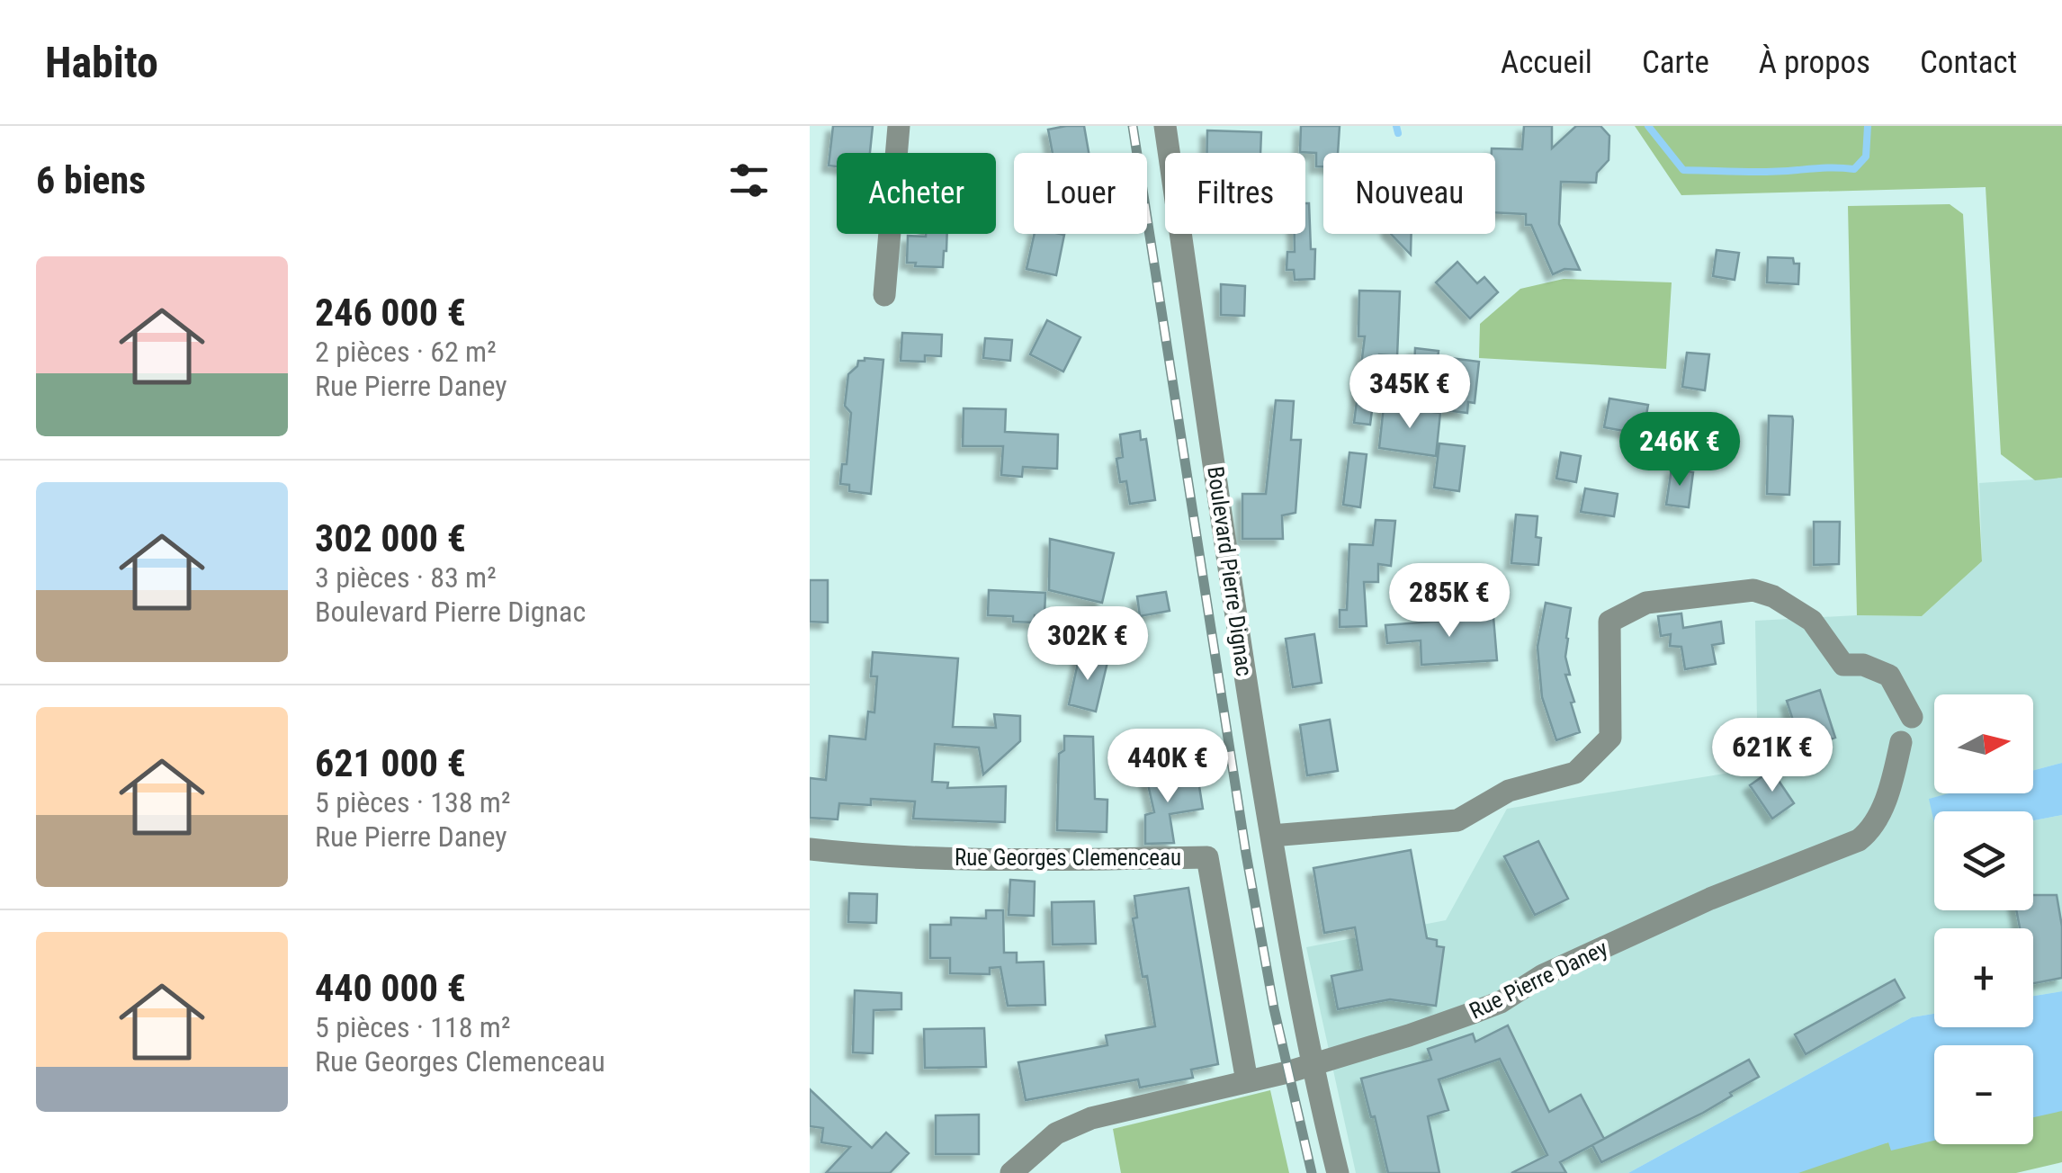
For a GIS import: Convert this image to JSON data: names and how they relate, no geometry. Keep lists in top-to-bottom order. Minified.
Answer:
{"streets":{"street":["Boulevard Pierre Dignac","Rue Georges Clemenceau","Rue Pierre Daney"]},"crossings":[["Boulevard Pierre Dignac","Rue Pierre Daney"],["Rue Georges Clemenceau","Rue Pierre Daney"]],"north":"right","page":{"header":"Habito","nav":["Accueil","Carte","À propos","Contact"],"heading":"6 biens","chip":["Acheter","Louer","Filtres","Nouveau"],"list":[{"name":"246 000 €","note":"2 pièces · 62 m² · Rue Pierre Daney"},{"name":"302 000 €","note":"3 pièces · 83 m² · Boulevard Pierre Dignac"},{"name":"621 000 €","note":"5 pièces · 138 m² · Rue Pierre Daney"},{"name":"440 000 €","note":"5 pièces · 118 m² · Rue Georges Clemenceau"}],"price":["345K €","246K €","285K €","302K €","621K €","440K €"],"map_buttons":["+","−"]}}
